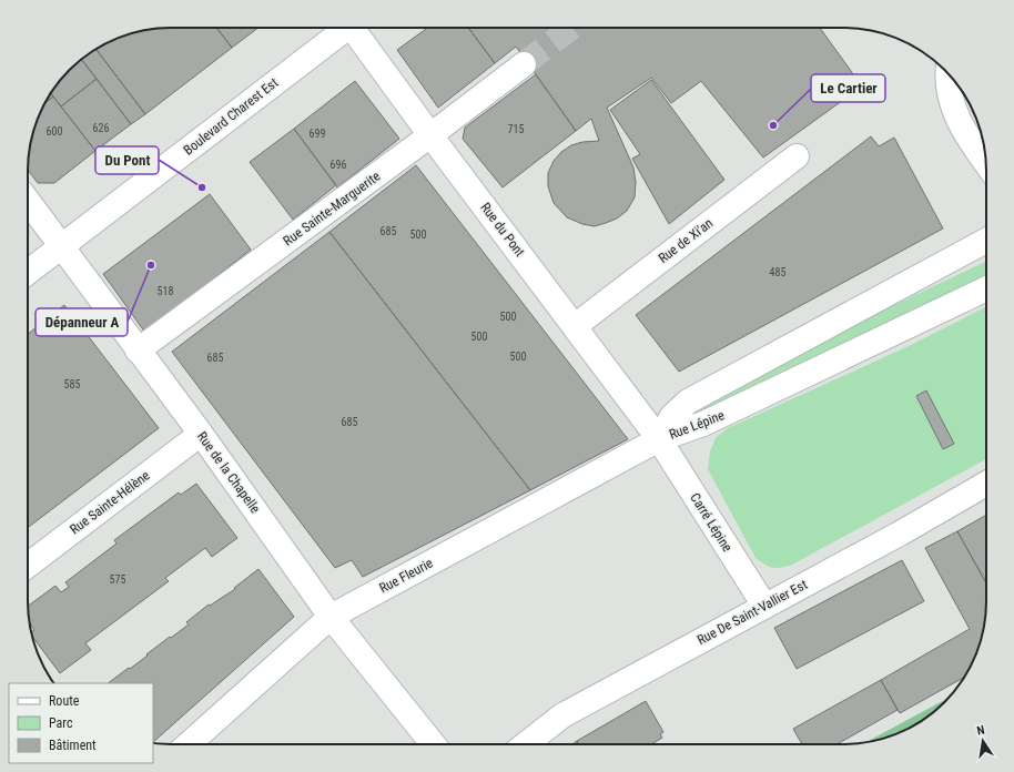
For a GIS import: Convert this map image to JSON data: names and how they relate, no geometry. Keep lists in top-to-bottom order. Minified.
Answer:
{"streets":{"street":["Boulevard Charest Est","Rue Sainte-Marguerite","Rue du Pont","Rue de Xi'an","Rue Lépine","Rue de la Chapelle","Rue Sainte-Hélène","Carré Lépine","Rue Fleurie","Rue De Saint-Vallier Est"]},"crossings":[["Boulevard Charest Est","Rue de la Chapelle"],["Rue Sainte-Marguerite","Rue du Pont"],["Rue Sainte-Marguerite","Rue de la Chapelle"],["Rue du Pont","Rue de Xi'an"],["Rue du Pont","Rue Lépine"],["Rue du Pont","Carré Lépine"],["Rue du Pont","Rue Fleurie"],["Rue Lépine","Carré Lépine"],["Rue Lépine","Rue Fleurie"],["Rue de la Chapelle","Rue Sainte-Hélène"],["Rue de la Chapelle","Rue Fleurie"],["Carré Lépine","Rue Fleurie"],["Carré Lépine","Rue De Saint-Vallier Est"]],"places":["Le Cartier","Du Pont","Dépanneur A"],"house_numbers":["626","715","600","699","696","685","500","485","518","500","500","500","685","585","685","575"],"legend":["Route","Parc","Bâtiment"],"north":"top"}
